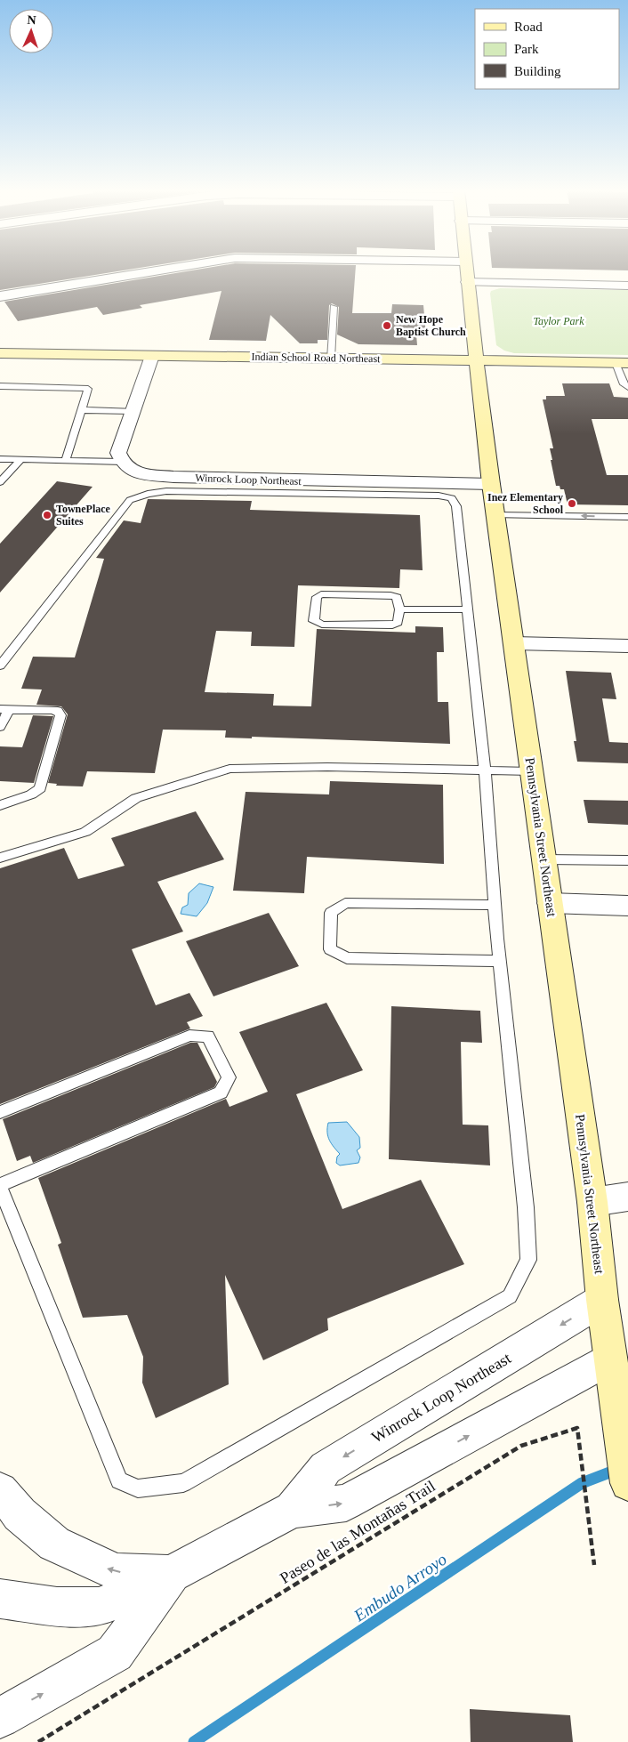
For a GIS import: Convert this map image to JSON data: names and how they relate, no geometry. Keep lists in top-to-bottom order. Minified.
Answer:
{"streets":{"street":["Indian School Road Northeast","Winrock Loop Northeast","Pennsylvania Street Northeast"],"path":["Paseo de las Montañas Trail"]},"crossings":[["Indian School Road Northeast","Pennsylvania Street Northeast"],["Winrock Loop Northeast","Pennsylvania Street Northeast"]],"water":["Embudo Arroyo"],"parks":["Taylor Park"],"places":["New Hope Baptist Church","Inez Elementary School","TownePlace Suites"],"legend":["Road","Park","Building"],"north":"top"}
